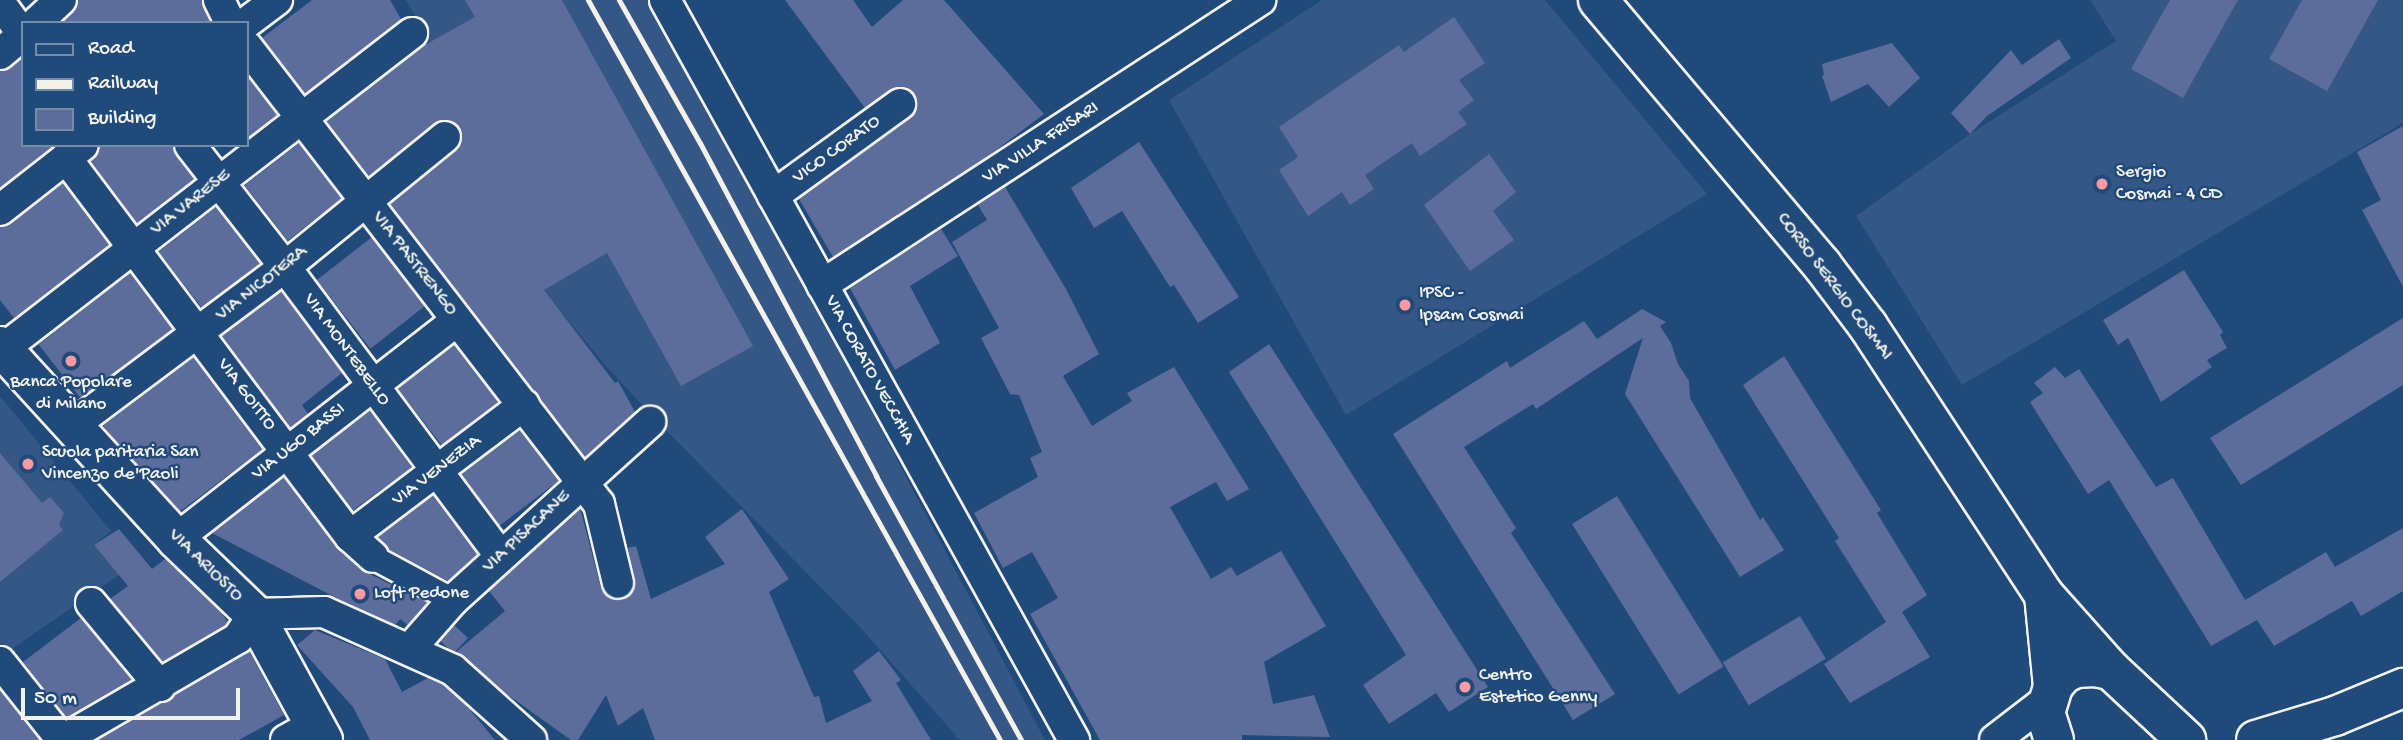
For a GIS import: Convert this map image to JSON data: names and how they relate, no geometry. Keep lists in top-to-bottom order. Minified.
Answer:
{"streets":{"main road":["CORSO SERGIO COSMAI","VIA ARIOSTO"],"street":["VIA VILLA FRISARI","VICO CORATO","VIA VARESE","VIA PASTRENGO","VIA NICOTERA","VIA MONTEBELLO","VIA CORATO VECCHIA","VIA GOITTO","VIA UGO BASSI","VIA VENEZIA","VIA PISACANE"]},"crossings":[["VIA VILLA FRISARI","VIA CORATO VECCHIA"],["VICO CORATO","VIA CORATO VECCHIA"],["VIA VARESE","VIA PASTRENGO"],["VIA VARESE","VIA MONTEBELLO"],["VIA VARESE","VIA GOITTO"],["VIA VARESE","VIA ARIOSTO"],["VIA PASTRENGO","VIA NICOTERA"],["VIA PASTRENGO","VIA UGO BASSI"],["VIA PASTRENGO","VIA VENEZIA"],["VIA PASTRENGO","VIA PISACANE"],["VIA NICOTERA","VIA MONTEBELLO"],["VIA NICOTERA","VIA GOITTO"],["VIA NICOTERA","VIA ARIOSTO"],["VIA MONTEBELLO","VIA UGO BASSI"],["VIA MONTEBELLO","VIA VENEZIA"],["VIA MONTEBELLO","VIA PISACANE"],["VIA GOITTO","VIA UGO BASSI"],["VIA GOITTO","VIA VENEZIA"],["VIA GOITTO","VIA PISACANE"],["VIA UGO BASSI","VIA ARIOSTO"],["VIA PISACANE","VIA ARIOSTO"]],"places":["Sergio Cosmai - 4 CD","IPSC - Ipsam Cosmai","Banca Popolare di Milano","Scuola paritaria San Vincenzo de'Paoli","Loft Pedone","Centro Estetico Genny"],"legend":["Road","Railway","Building"],"scale_bar":"50 m"}
